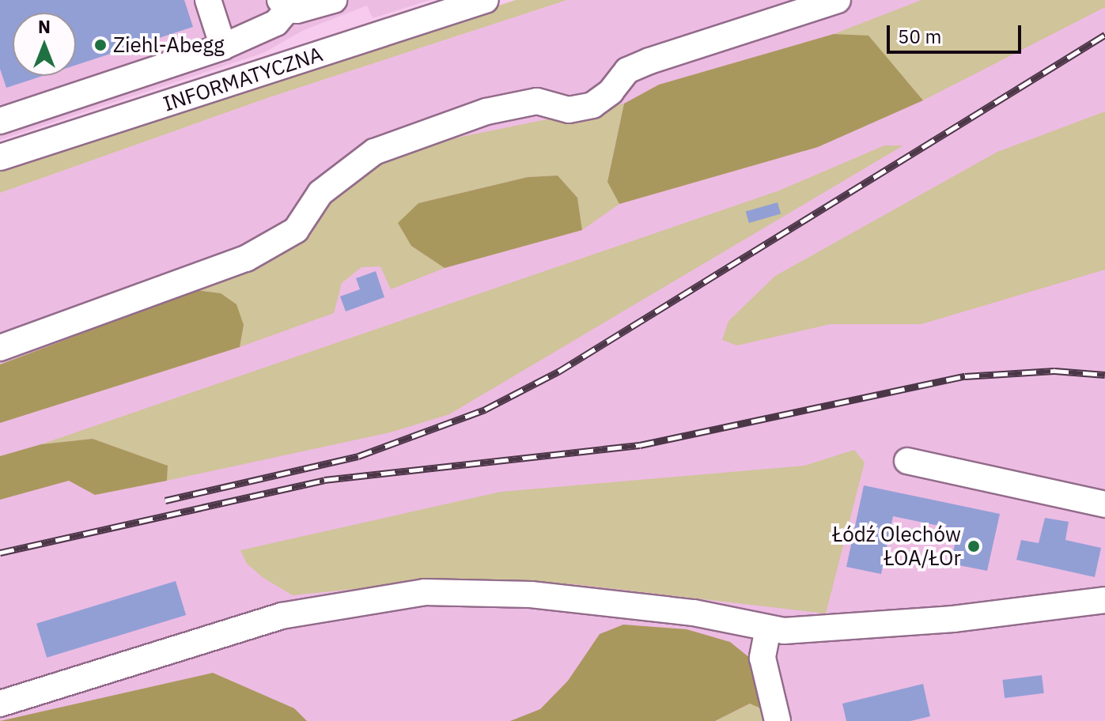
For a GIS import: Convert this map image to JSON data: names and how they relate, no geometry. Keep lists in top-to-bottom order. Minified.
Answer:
{"streets":{"street":["INFORMATYCZNA"]},"places":["Ziehl-Abegg","Łódź Olechów ŁOA/ŁOr"],"scale_bar":"50 m","north":"top"}
